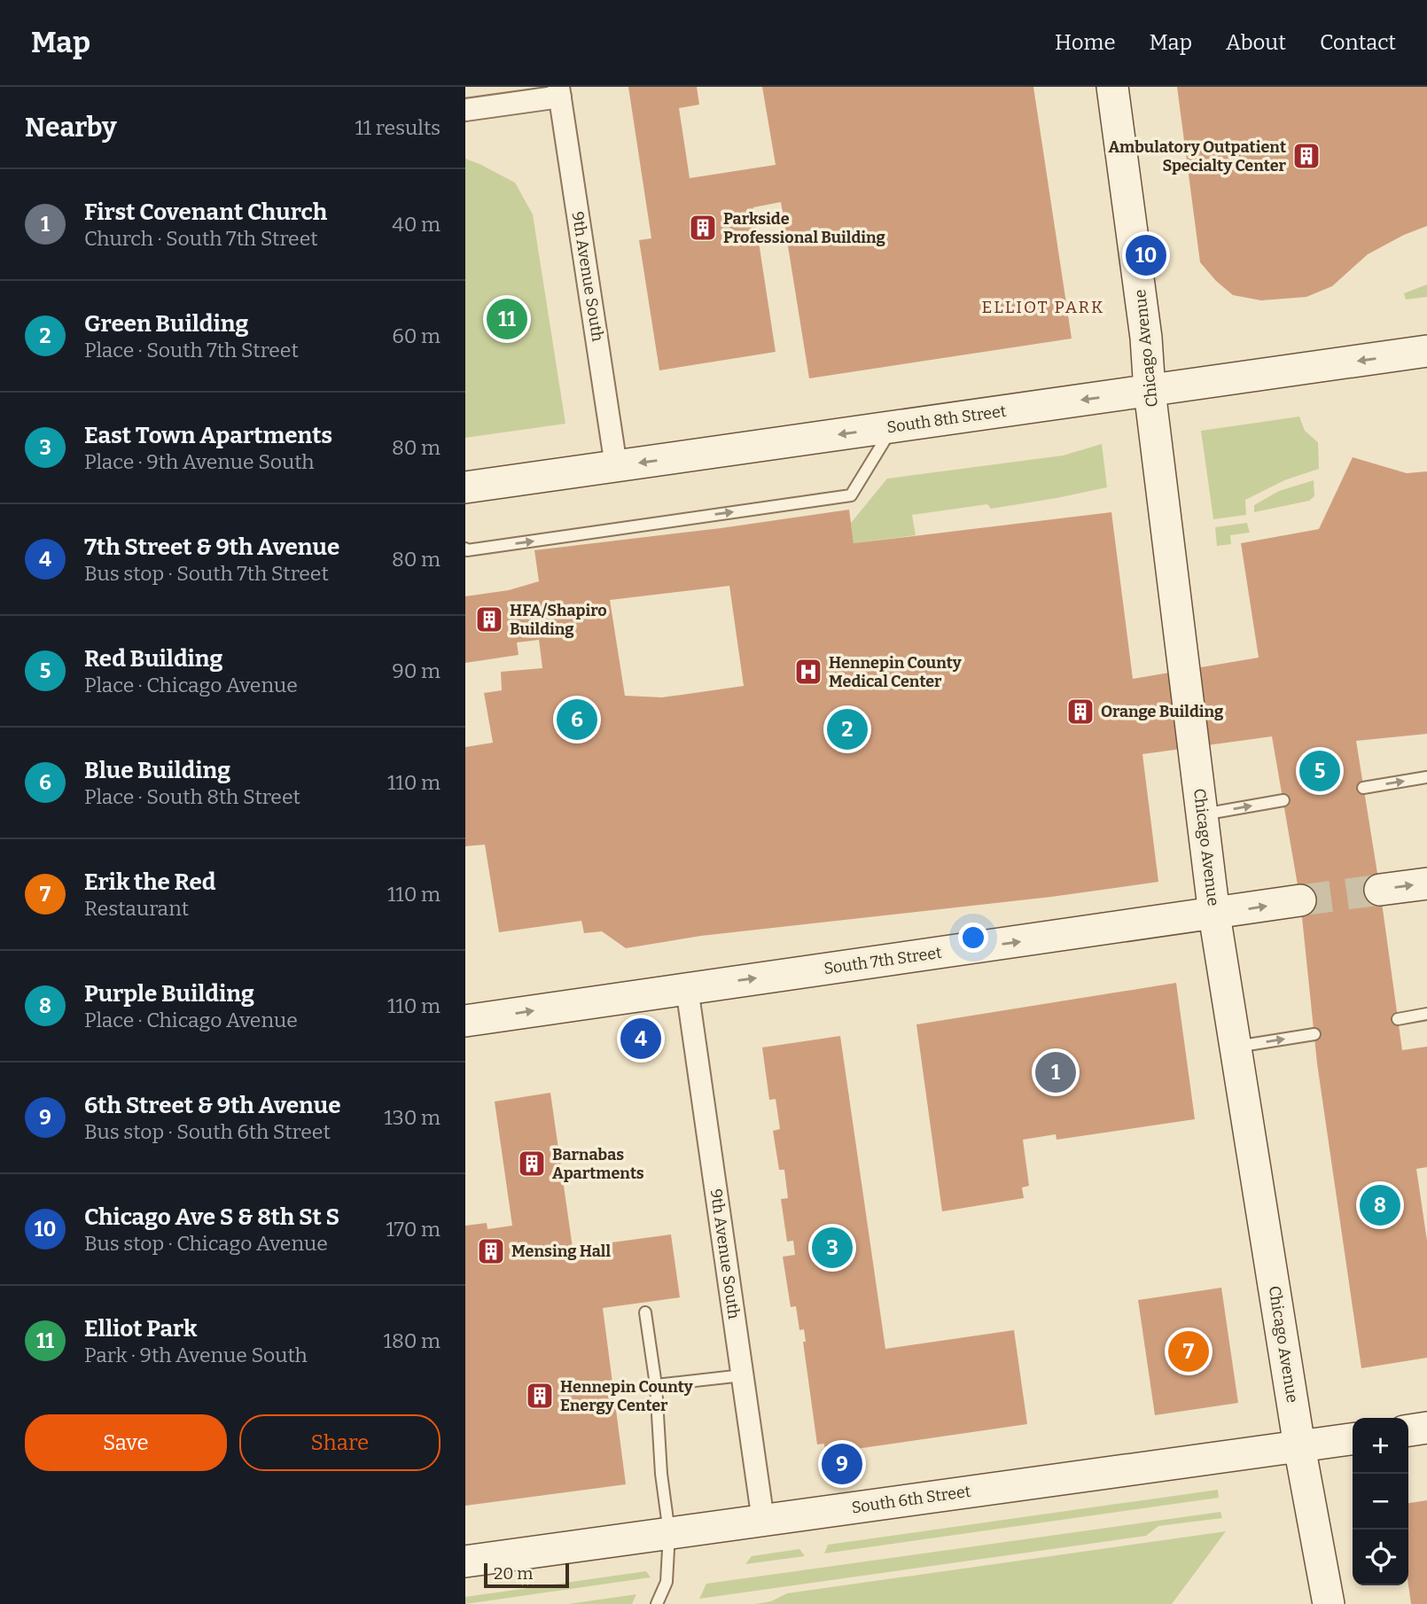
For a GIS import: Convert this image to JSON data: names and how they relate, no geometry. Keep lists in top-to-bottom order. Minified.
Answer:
{"streets":{"main road":["Chicago Avenue","South 8th Street","South 7th Street","South 6th Street"],"street":["9th Avenue South"]},"crossings":[["9th Avenue South","South 8th Street"],["9th Avenue South","South 7th Street"],["9th Avenue South","South 6th Street"],["Chicago Avenue","South 8th Street"],["Chicago Avenue","South 7th Street"],["Chicago Avenue","South 6th Street"]],"one_way":["South 8th Street","South 7th Street"],"districts":["ELLIOT PARK"],"places":{"building":["Ambulatory Outpatient Specialty Center","Parkside Professional Building","HFA/Shapiro Building","Orange Building","Barnabas Apartments","Mensing Hall","Hennepin County Energy Center"],"hospital":["Hennepin County Medical Center"]},"scale_bar":"20 m","page":{"header":"Map","nav":["Home","Map","About","Contact"],"heading":["Nearby","11 results"],"list":[{"mark":"1","name":"First Covenant Church","note":"Church · South 7th Street","value":"40 m"},{"mark":"2","name":"Green Building","note":"Place · South 7th Street","value":"60 m"},{"mark":"3","name":"East Town Apartments","note":"Place · 9th Avenue South","value":"80 m"},{"mark":"4","name":"7th Street & 9th Avenue","note":"Bus stop · South 7th Street","value":"80 m"},{"mark":"5","name":"Red Building","note":"Place · Chicago Avenue","value":"90 m"},{"mark":"6","name":"Blue Building","note":"Place · South 8th Street","value":"110 m"},{"mark":"7","name":"Erik the Red","note":"Restaurant","value":"110 m"},{"mark":"8","name":"Purple Building","note":"Place · Chicago Avenue","value":"110 m"},{"mark":"9","name":"6th Street & 9th Avenue","note":"Bus stop · South 6th Street","value":"130 m"},{"mark":"10","name":"Chicago Ave S & 8th St S","note":"Bus stop · Chicago Avenue","value":"170 m"},{"mark":"11","name":"Elliot Park","note":"Park · 9th Avenue South","value":"180 m"}],"pins":["10","11","6","2","5","4","1","8","3","7","9"],"buttons":["Save","Share"],"map_buttons":["+","−"],"scale":"20 m"}}
